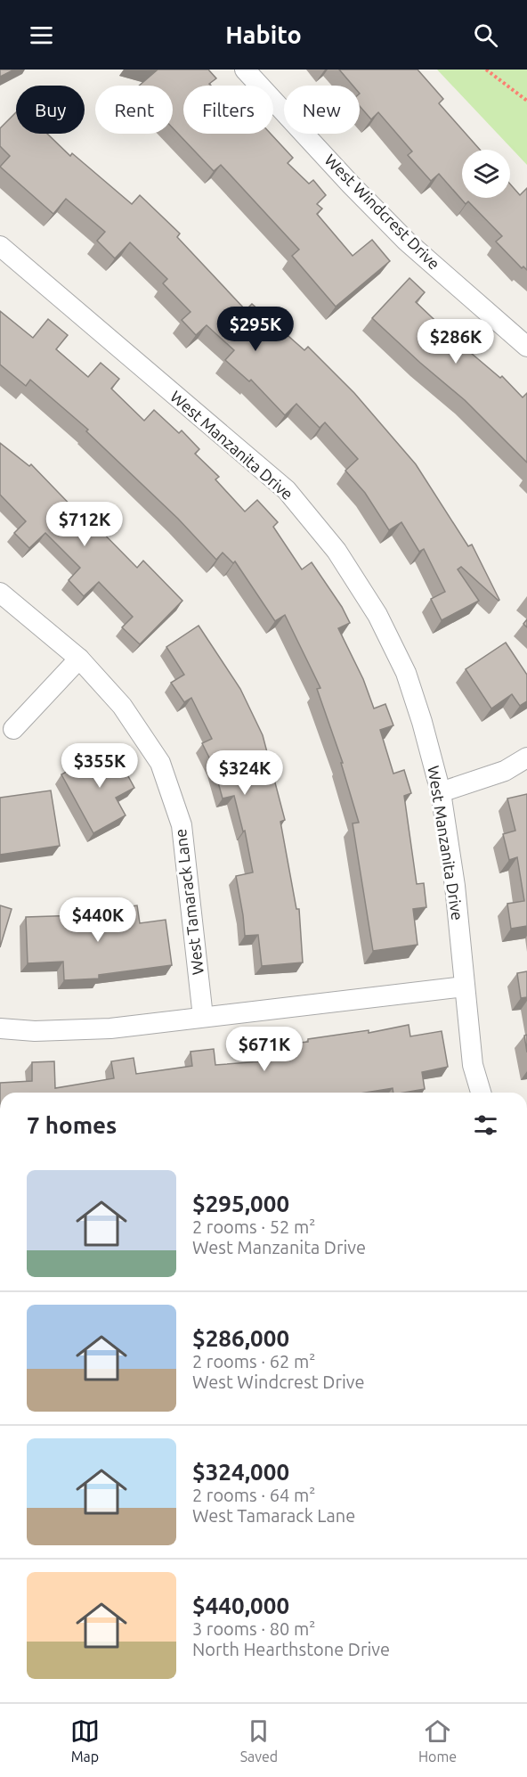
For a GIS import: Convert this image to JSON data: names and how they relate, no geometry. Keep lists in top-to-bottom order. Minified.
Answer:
{"streets":{"street":["West Windcrest Drive","West Manzanita Drive","West Tamarack Lane"]},"page":{"header":"Habito","chip":["Buy","Rent","Filters","New"],"price":["$295K","$286K","$712K","$355K","$324K","$440K","$671K"],"heading":"7 homes","list":[{"name":"$295,000","note":"2 rooms · 52 m² · West Manzanita Drive"},{"name":"$286,000","note":"2 rooms · 62 m² · West Windcrest Drive"},{"name":"$324,000","note":"2 rooms · 64 m² · West Tamarack Lane"},{"name":"$440,000","note":"3 rooms · 80 m² · North Hearthstone Drive"}],"tabs":["Map","Saved","Home"]}}
